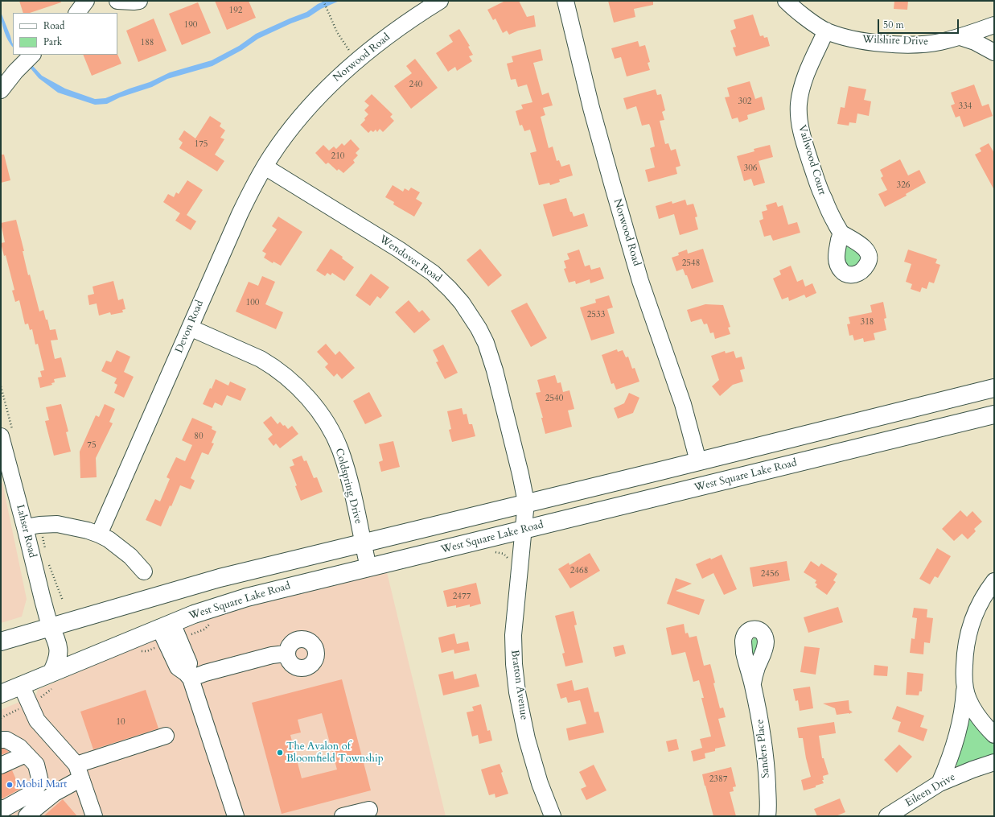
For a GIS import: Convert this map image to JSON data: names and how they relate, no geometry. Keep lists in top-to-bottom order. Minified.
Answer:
{"streets":{"highway":["West Square Lake Road"],"street":["Wilshire Drive","Norwood Road","Vailwood Court","Wendover Road","Devon Road","Coldspring Drive","Lahser Road","Bratton Avenue","Sanders Place","Eileen Drive"]},"crossings":[["Wilshire Drive","Vailwood Court"],["Norwood Road","Devon Road"],["Wendover Road","Devon Road"],["Wendover Road","West Square Lake Road"],["Wendover Road","Bratton Avenue"],["Devon Road","Coldspring Drive"],["West Square Lake Road","Coldspring Drive"],["West Square Lake Road","Bratton Avenue"]],"places":["The Avalon of Bloomfield Township","Mobil Mart"],"house_numbers":["192","190","188","240","302","334","175","210","306","326","2548","100","2533","318","2540","80","75","2468","2456","2477","10","2387"],"legend":["Road","Park"],"scale_bar":"50 m"}
